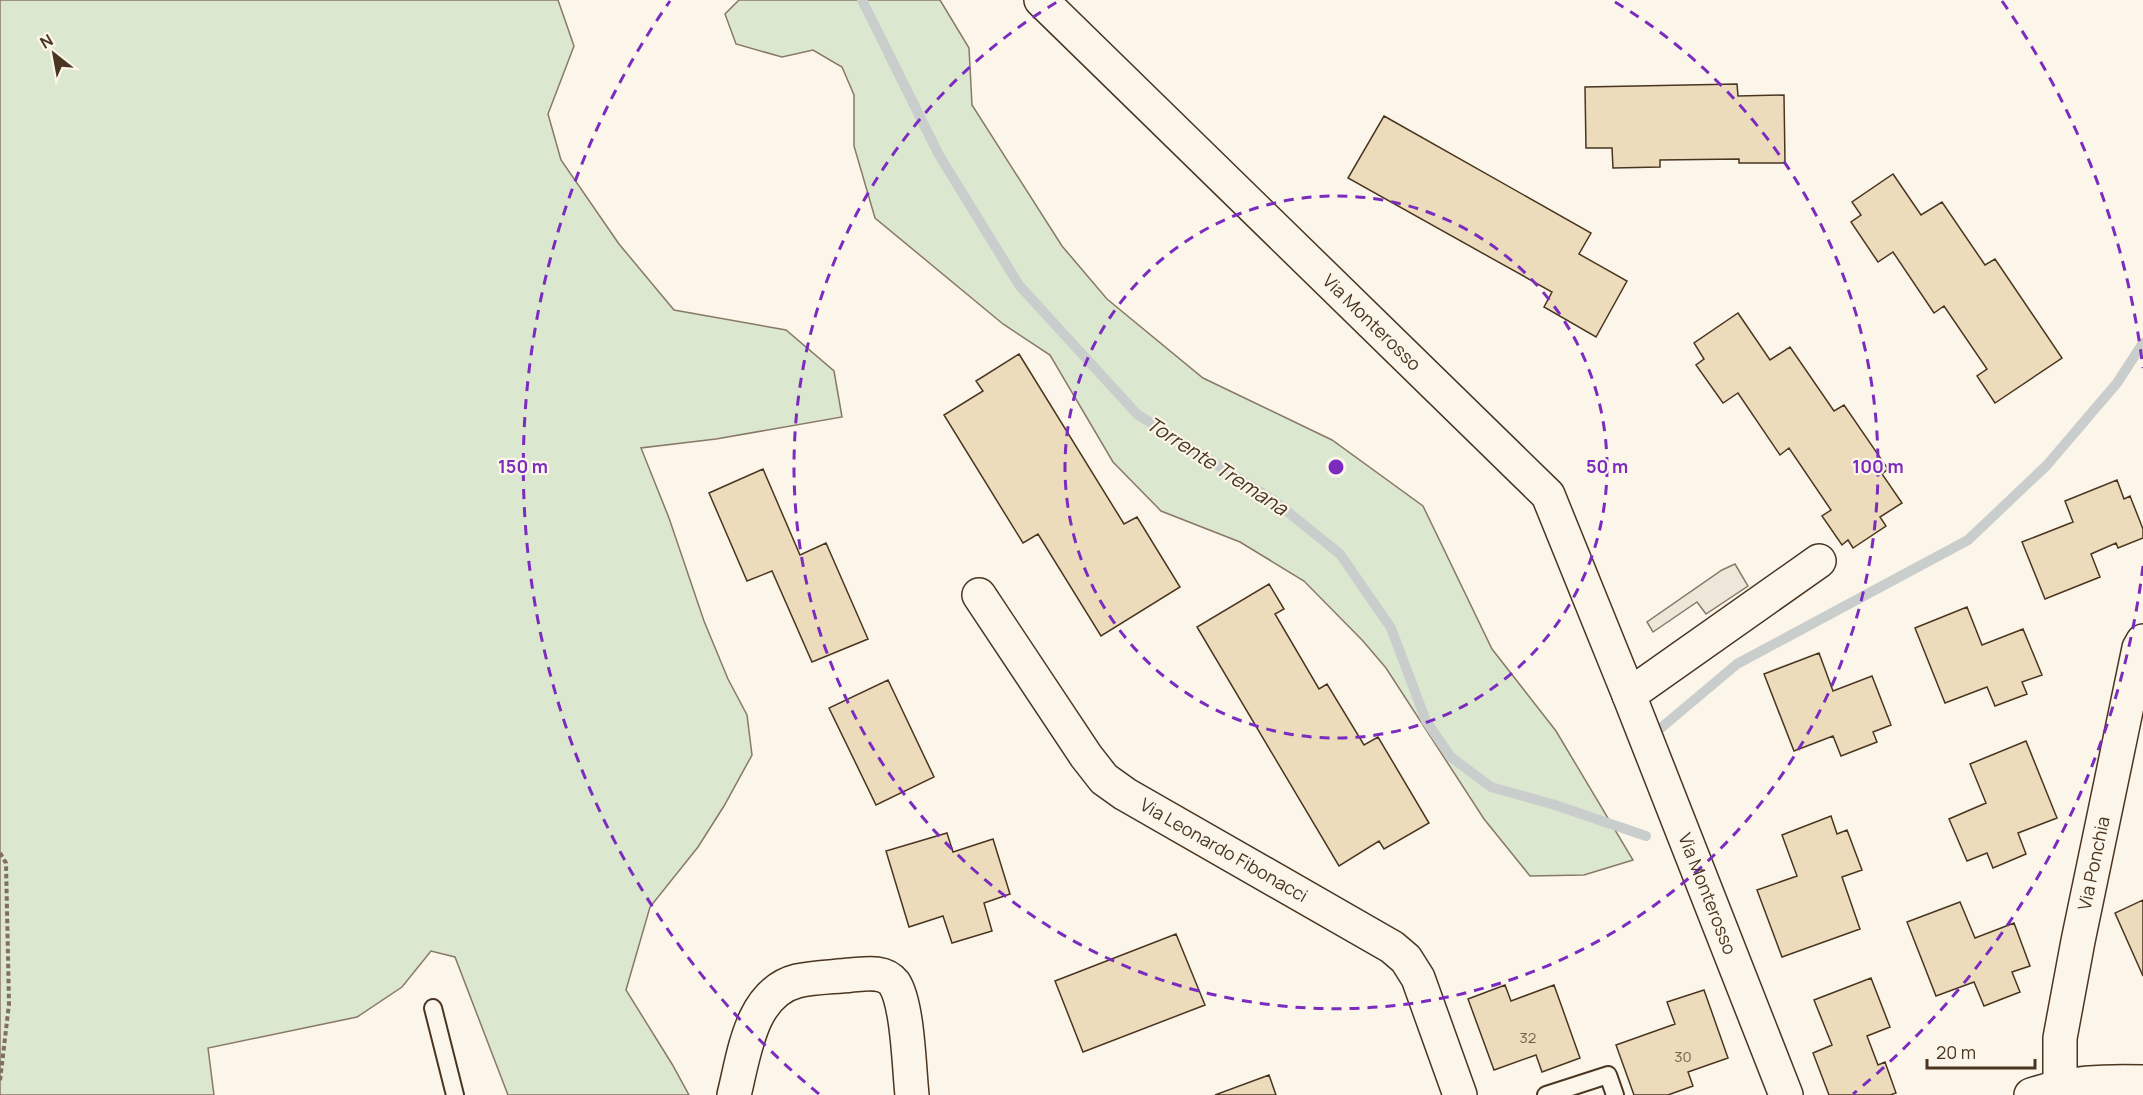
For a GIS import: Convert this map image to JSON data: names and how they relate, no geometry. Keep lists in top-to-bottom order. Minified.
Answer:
{"streets":{"street":["Via Monterosso","Via Leonardo Fibonacci","Via Ponchia"]},"water":["Torrente Tremana"],"house_numbers":["32","30"],"scale_bar":"20 m","north":"top left","rings":["50 m","100 m","150 m"]}
